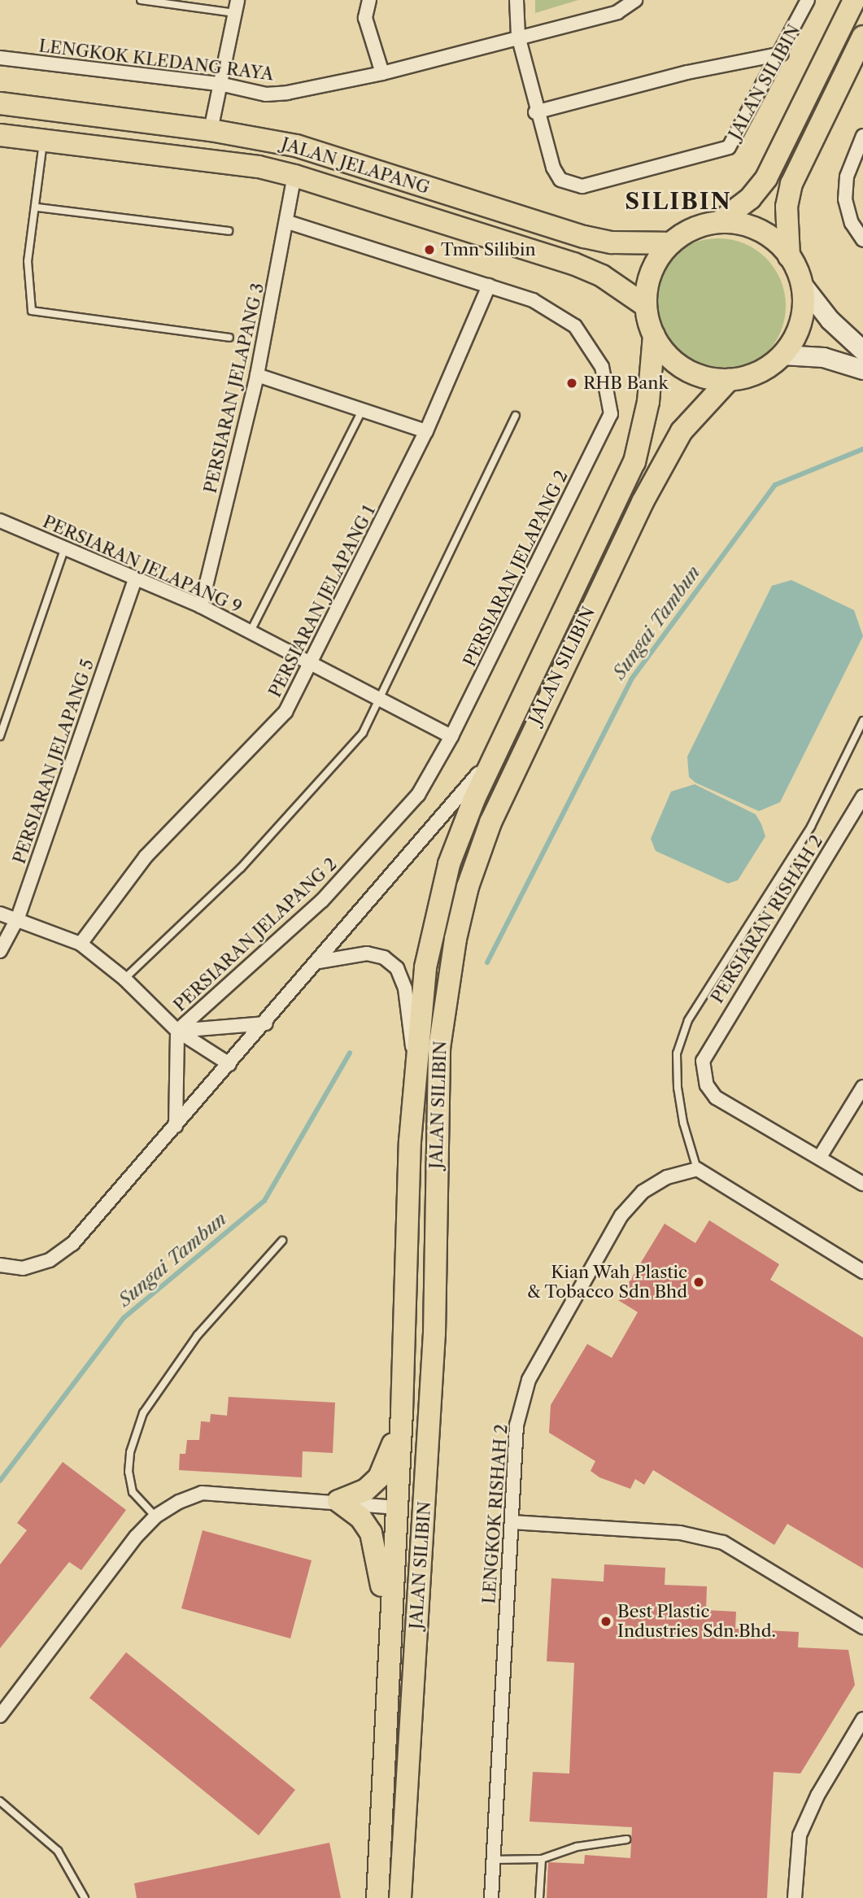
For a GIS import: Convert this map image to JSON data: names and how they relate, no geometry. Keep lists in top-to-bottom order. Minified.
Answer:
{"streets":{"main road":["JALAN SILIBIN","JALAN JELAPANG"],"street":["LENGKOK KLEDANG RAYA","PERSIARAN JELAPANG 3","PERSIARAN JELAPANG 9","PERSIARAN JELAPANG 2","PERSIARAN JELAPANG 1","PERSIARAN JELAPANG 5","PERSIARAN RISHAH 2","LENGKOK RISHAH 2"]},"crossings":[["LENGKOK KLEDANG RAYA","JALAN SILIBIN"],["JALAN SILIBIN","JALAN JELAPANG"],["JALAN JELAPANG","PERSIARAN JELAPANG 3"],["PERSIARAN JELAPANG 3","PERSIARAN JELAPANG 9"],["PERSIARAN JELAPANG 3","PERSIARAN JELAPANG 2"],["PERSIARAN JELAPANG 9","PERSIARAN JELAPANG 2"],["PERSIARAN JELAPANG 9","PERSIARAN JELAPANG 1"],["PERSIARAN JELAPANG 9","PERSIARAN JELAPANG 5"],["PERSIARAN JELAPANG 2","PERSIARAN JELAPANG 1"]],"districts":["SILIBIN"],"water":["Sungai Tambun"],"places":["Tmn Silibin","RHB Bank","Kian Wah Plastic & Tobacco Sdn Bhd","Best Plastic Industries Sdn.Bhd."]}
